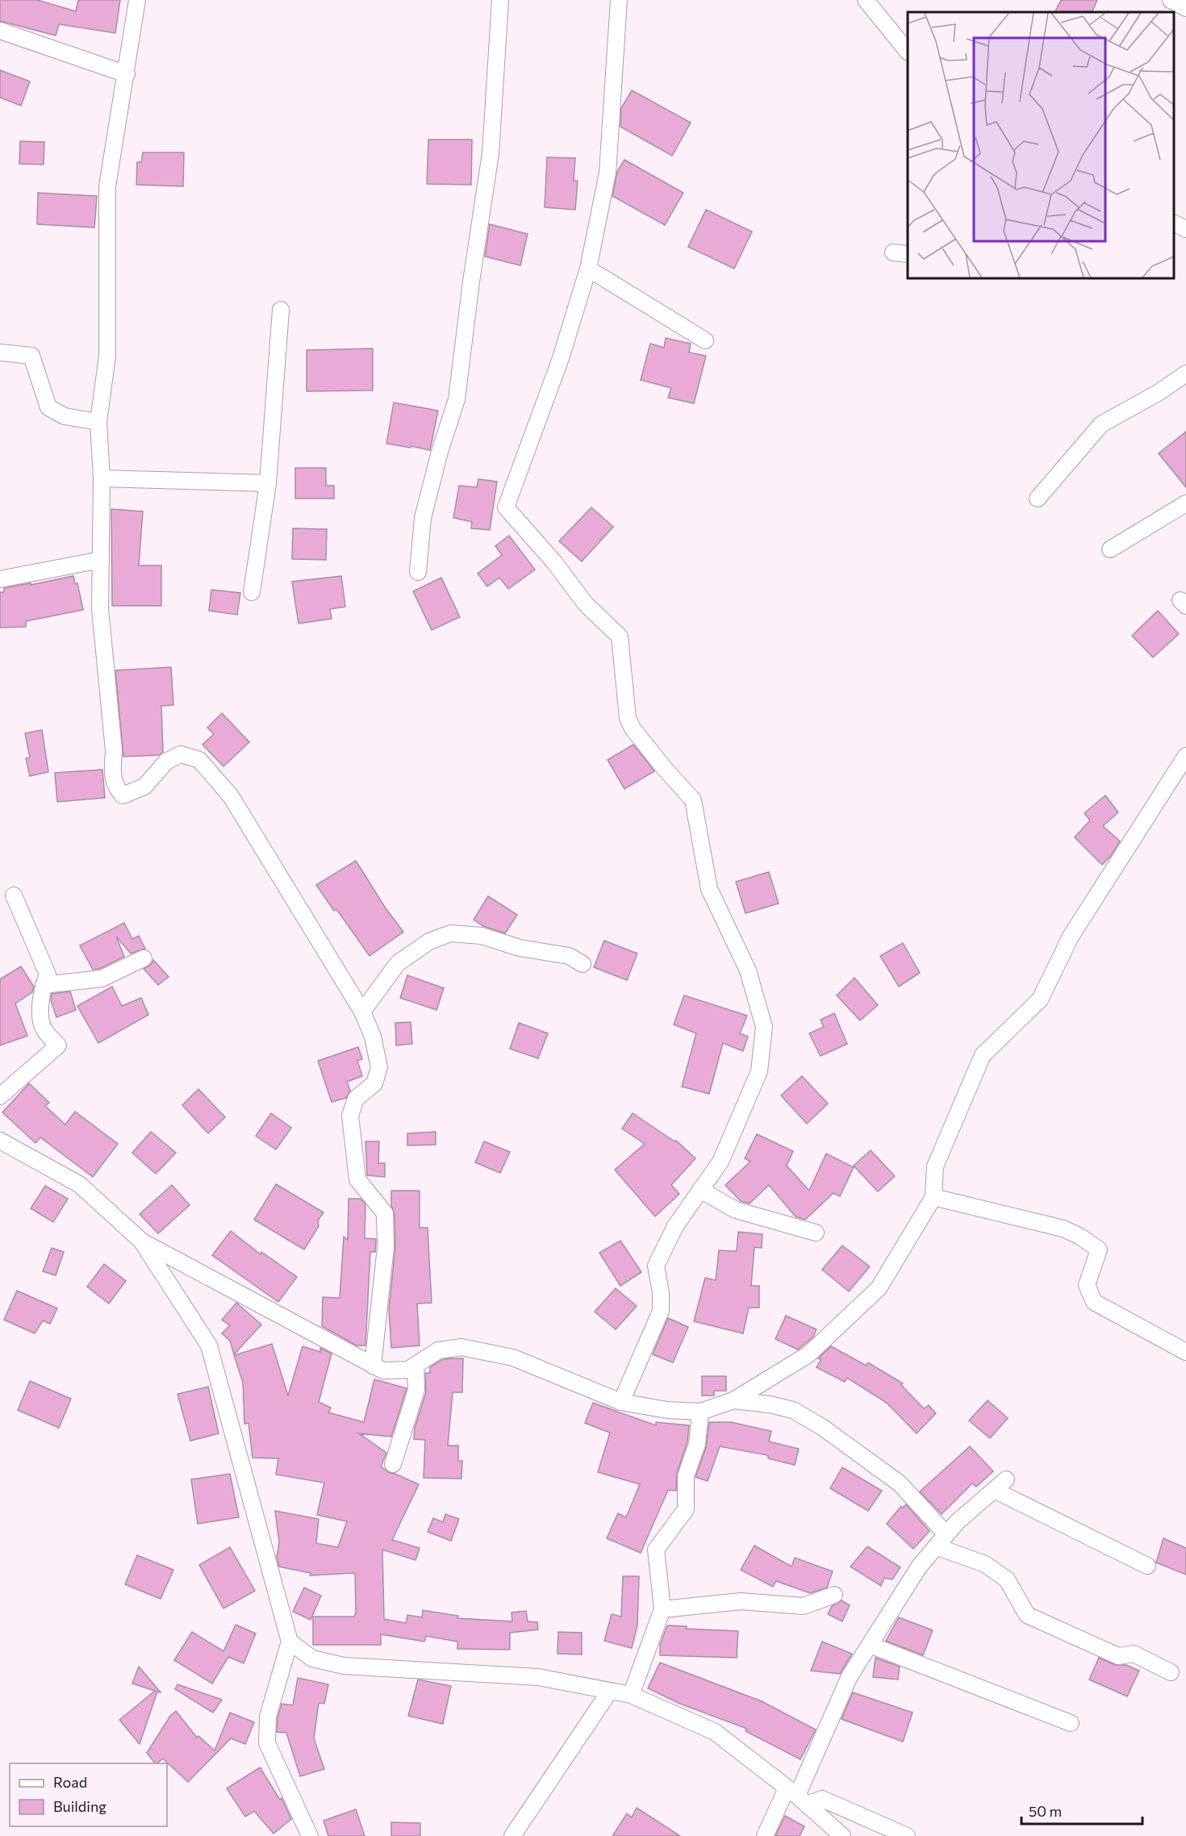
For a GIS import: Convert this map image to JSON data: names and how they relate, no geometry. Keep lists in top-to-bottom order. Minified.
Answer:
{"legend":["Road","Building"],"scale_bar":"50 m"}
